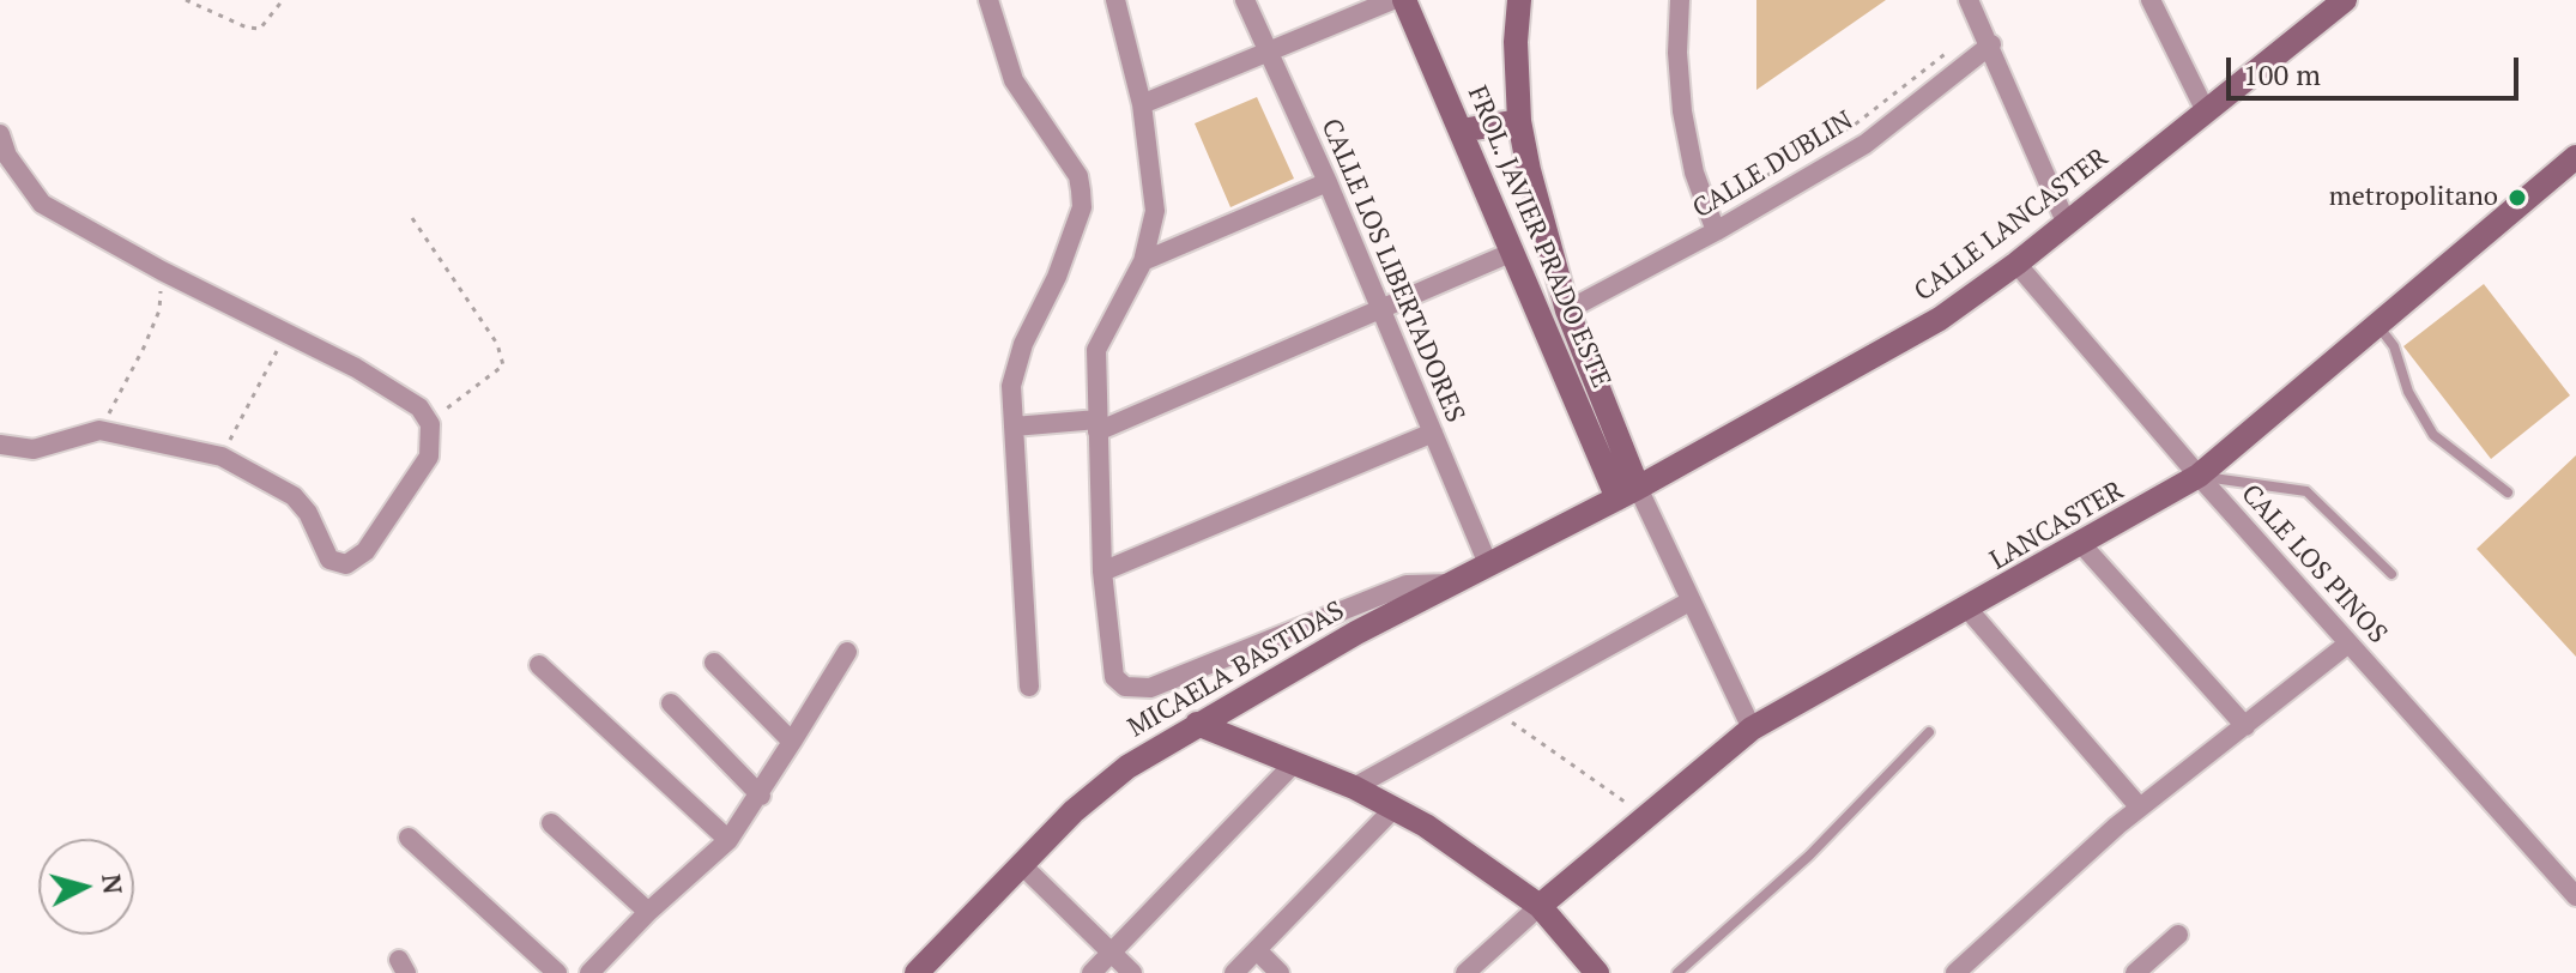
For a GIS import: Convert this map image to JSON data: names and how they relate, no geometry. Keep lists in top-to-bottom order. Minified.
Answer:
{"streets":{"street":["CALLE DUBLIN","CALLE LANCASTER","FROL. JAVIER PRADO ESTE","CALLE LOS LIBERTADORES","LANCASTER","CALE LOS PINOS","MICAELA BASTIDAS"]},"crossings":[["CALLE LANCASTER","FROL. JAVIER PRADO ESTE"],["CALLE LANCASTER","CALE LOS PINOS"],["CALLE LANCASTER","MICAELA BASTIDAS"],["FROL. JAVIER PRADO ESTE","MICAELA BASTIDAS"],["CALLE LOS LIBERTADORES","MICAELA BASTIDAS"],["LANCASTER","CALE LOS PINOS"]],"places":["metropolitano"],"scale_bar":"100 m","north":"right"}
